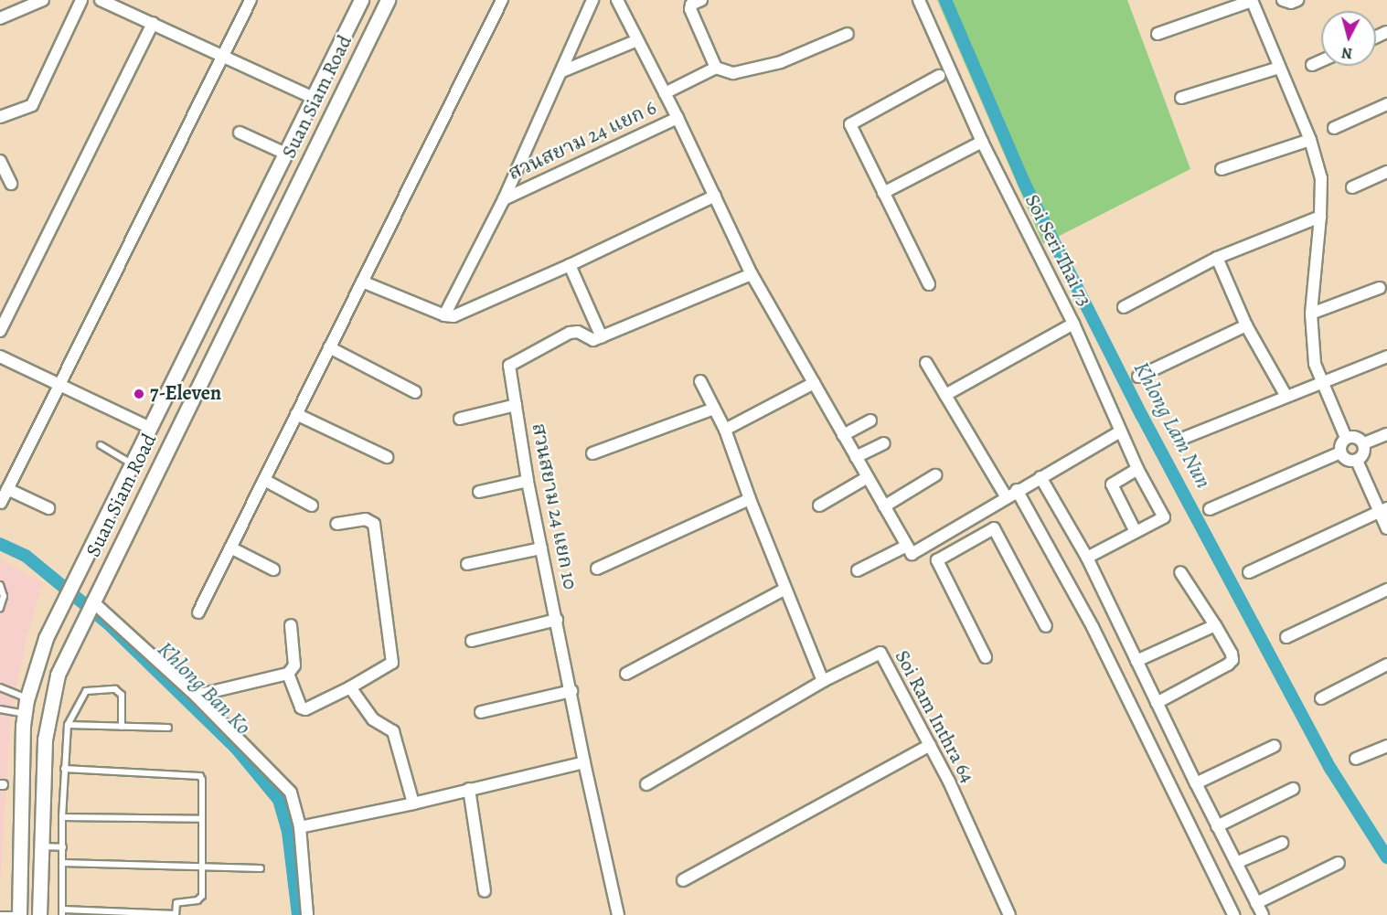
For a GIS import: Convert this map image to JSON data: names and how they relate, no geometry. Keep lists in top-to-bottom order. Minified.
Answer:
{"streets":{"street":["Suan Siam Road","สวนสยาม 24 แยก 6","Soi Seri Thai 73","สวนสยาม 24 แยก 10","Soi Ram Inthra 64"]},"water":["Khlong Lam Nun","Khlong Ban Ko"],"places":["7-Eleven"],"north":"bottom"}
